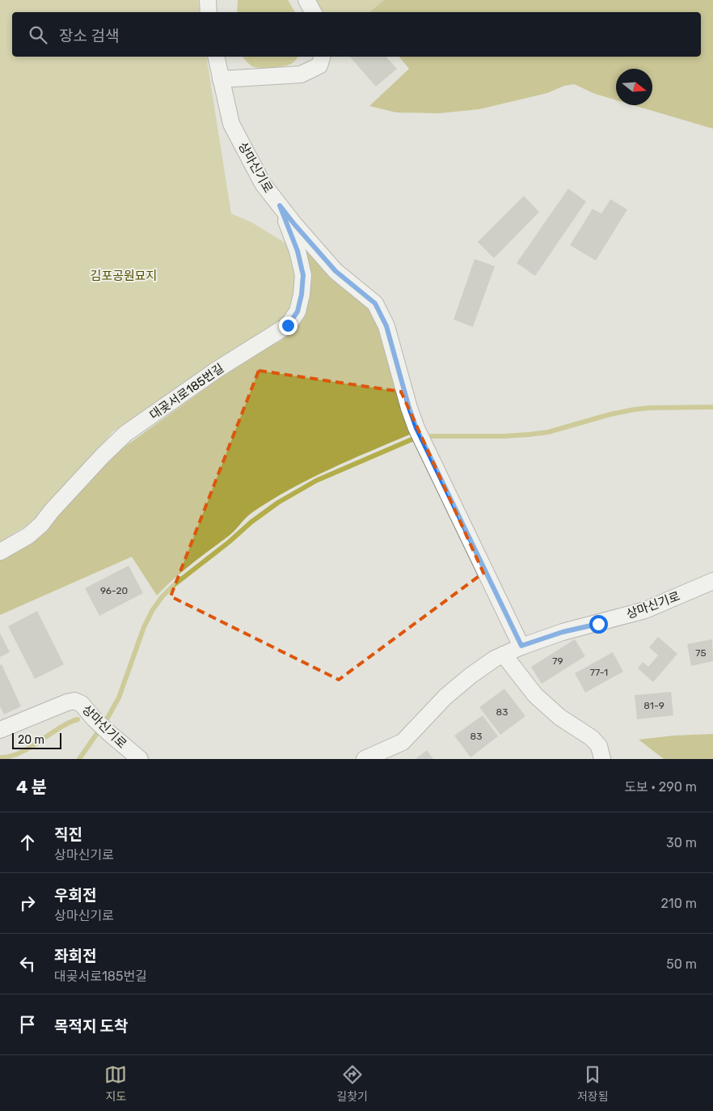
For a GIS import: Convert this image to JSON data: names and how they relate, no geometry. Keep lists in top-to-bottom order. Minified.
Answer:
{"streets":{"street":["상마신기로","대곶서로185번길"]},"crossings":[["상마신기로","대곶서로185번길"]],"parks":["김포공원묘지"],"house_numbers":["96-20","75","79","77-1","81-9","83","83"],"scale_bar":"20 m","north":"right","page":{"search":"장소 검색","scale":"20 m","heading":["4 분","도보 · 290 m"],"list":[["직진","상마신기로","30 m"],["우회전","상마신기로","210 m"],["좌회전","대곶서로185번길","50 m"],"목적지 도착"],"nav":["지도","길찾기","저장됨"]}}
